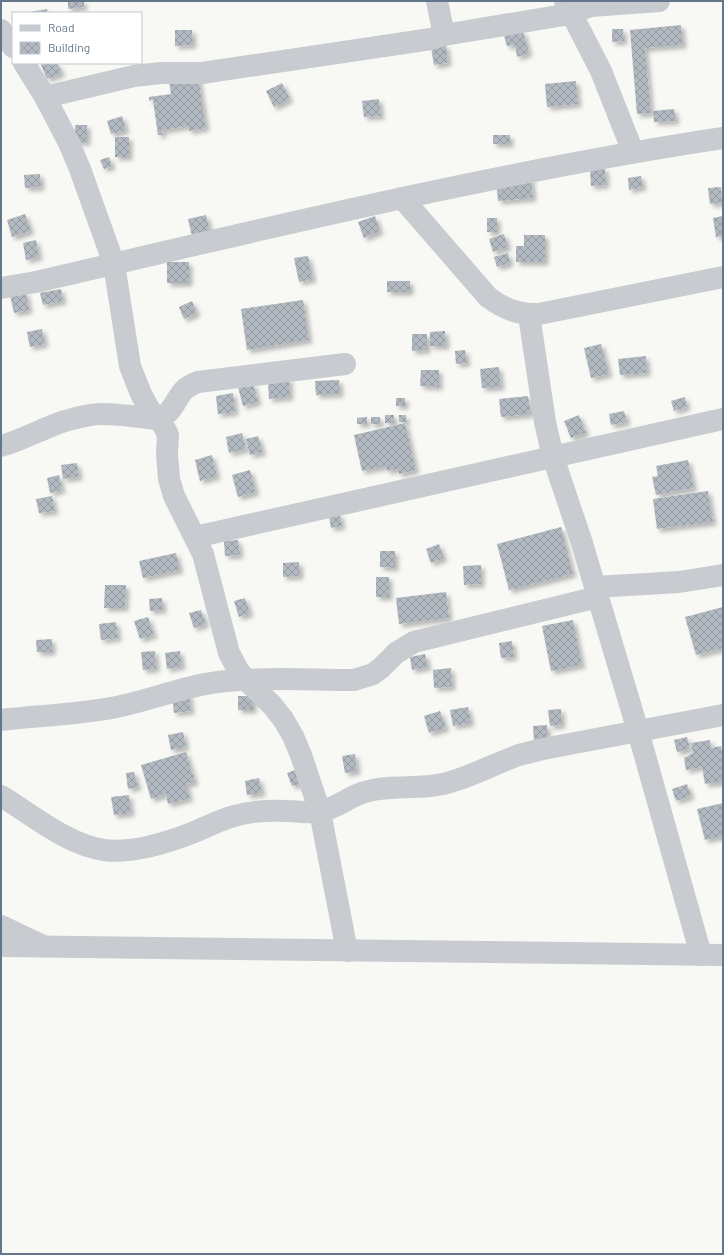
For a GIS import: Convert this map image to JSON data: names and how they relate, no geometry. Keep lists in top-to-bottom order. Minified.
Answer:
{"legend":["Road","Building"]}
